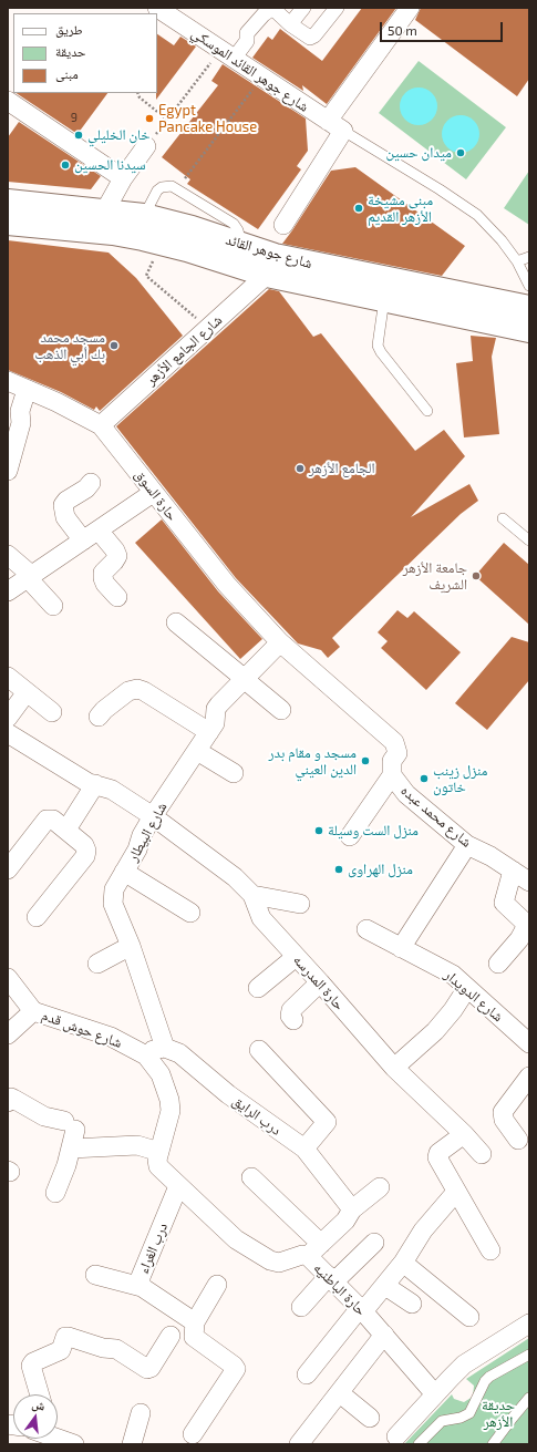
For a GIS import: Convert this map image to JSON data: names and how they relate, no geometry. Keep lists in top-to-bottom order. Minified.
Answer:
{"streets":{"main road":["شارع جوهر القائد"],"street":["شارع جوهر القائد الموسكي","شارع الجامع الأزهر","حارة السوق","شارع محمد عبده","شارع البيطار","حارة المدرسه","شارع الدويدار","شارع حوش قدم","درب الرايق","درب الغراء","حارة الباطنيه"]},"crossings":[["شارع جوهر القائد","شارع الجامع الأزهر"],["شارع الجامع الأزهر","حارة السوق"],["حارة السوق","شارع محمد عبده"],["حارة السوق","شارع البيطار"],["شارع محمد عبده","شارع البيطار"],["شارع البيطار","حارة المدرسه"],["شارع البيطار","درب الرايق"],["شارع حوش قدم","حارة الباطنيه"],["درب الغراء","حارة الباطنيه"]],"parks":["حديقة الأزهر"],"places":["Egypt Pancake House","خان الخليلي","ميدان حسين","سيدنا الحسين","مبنى مشيخة الأزهر القديم","مسجد محمد بك أبي الذهب","الجامع الأزهر","جامعة الأزهر الشريف","مسجد و مقام بدر الدين العيني","منزل زينب خاتون","منزل الست وسيلة","منزل الهراوى"],"house_numbers":["9"],"legend":["طريق","حديقة","مبنى"],"scale_bar":"50 m","north":"top"}
